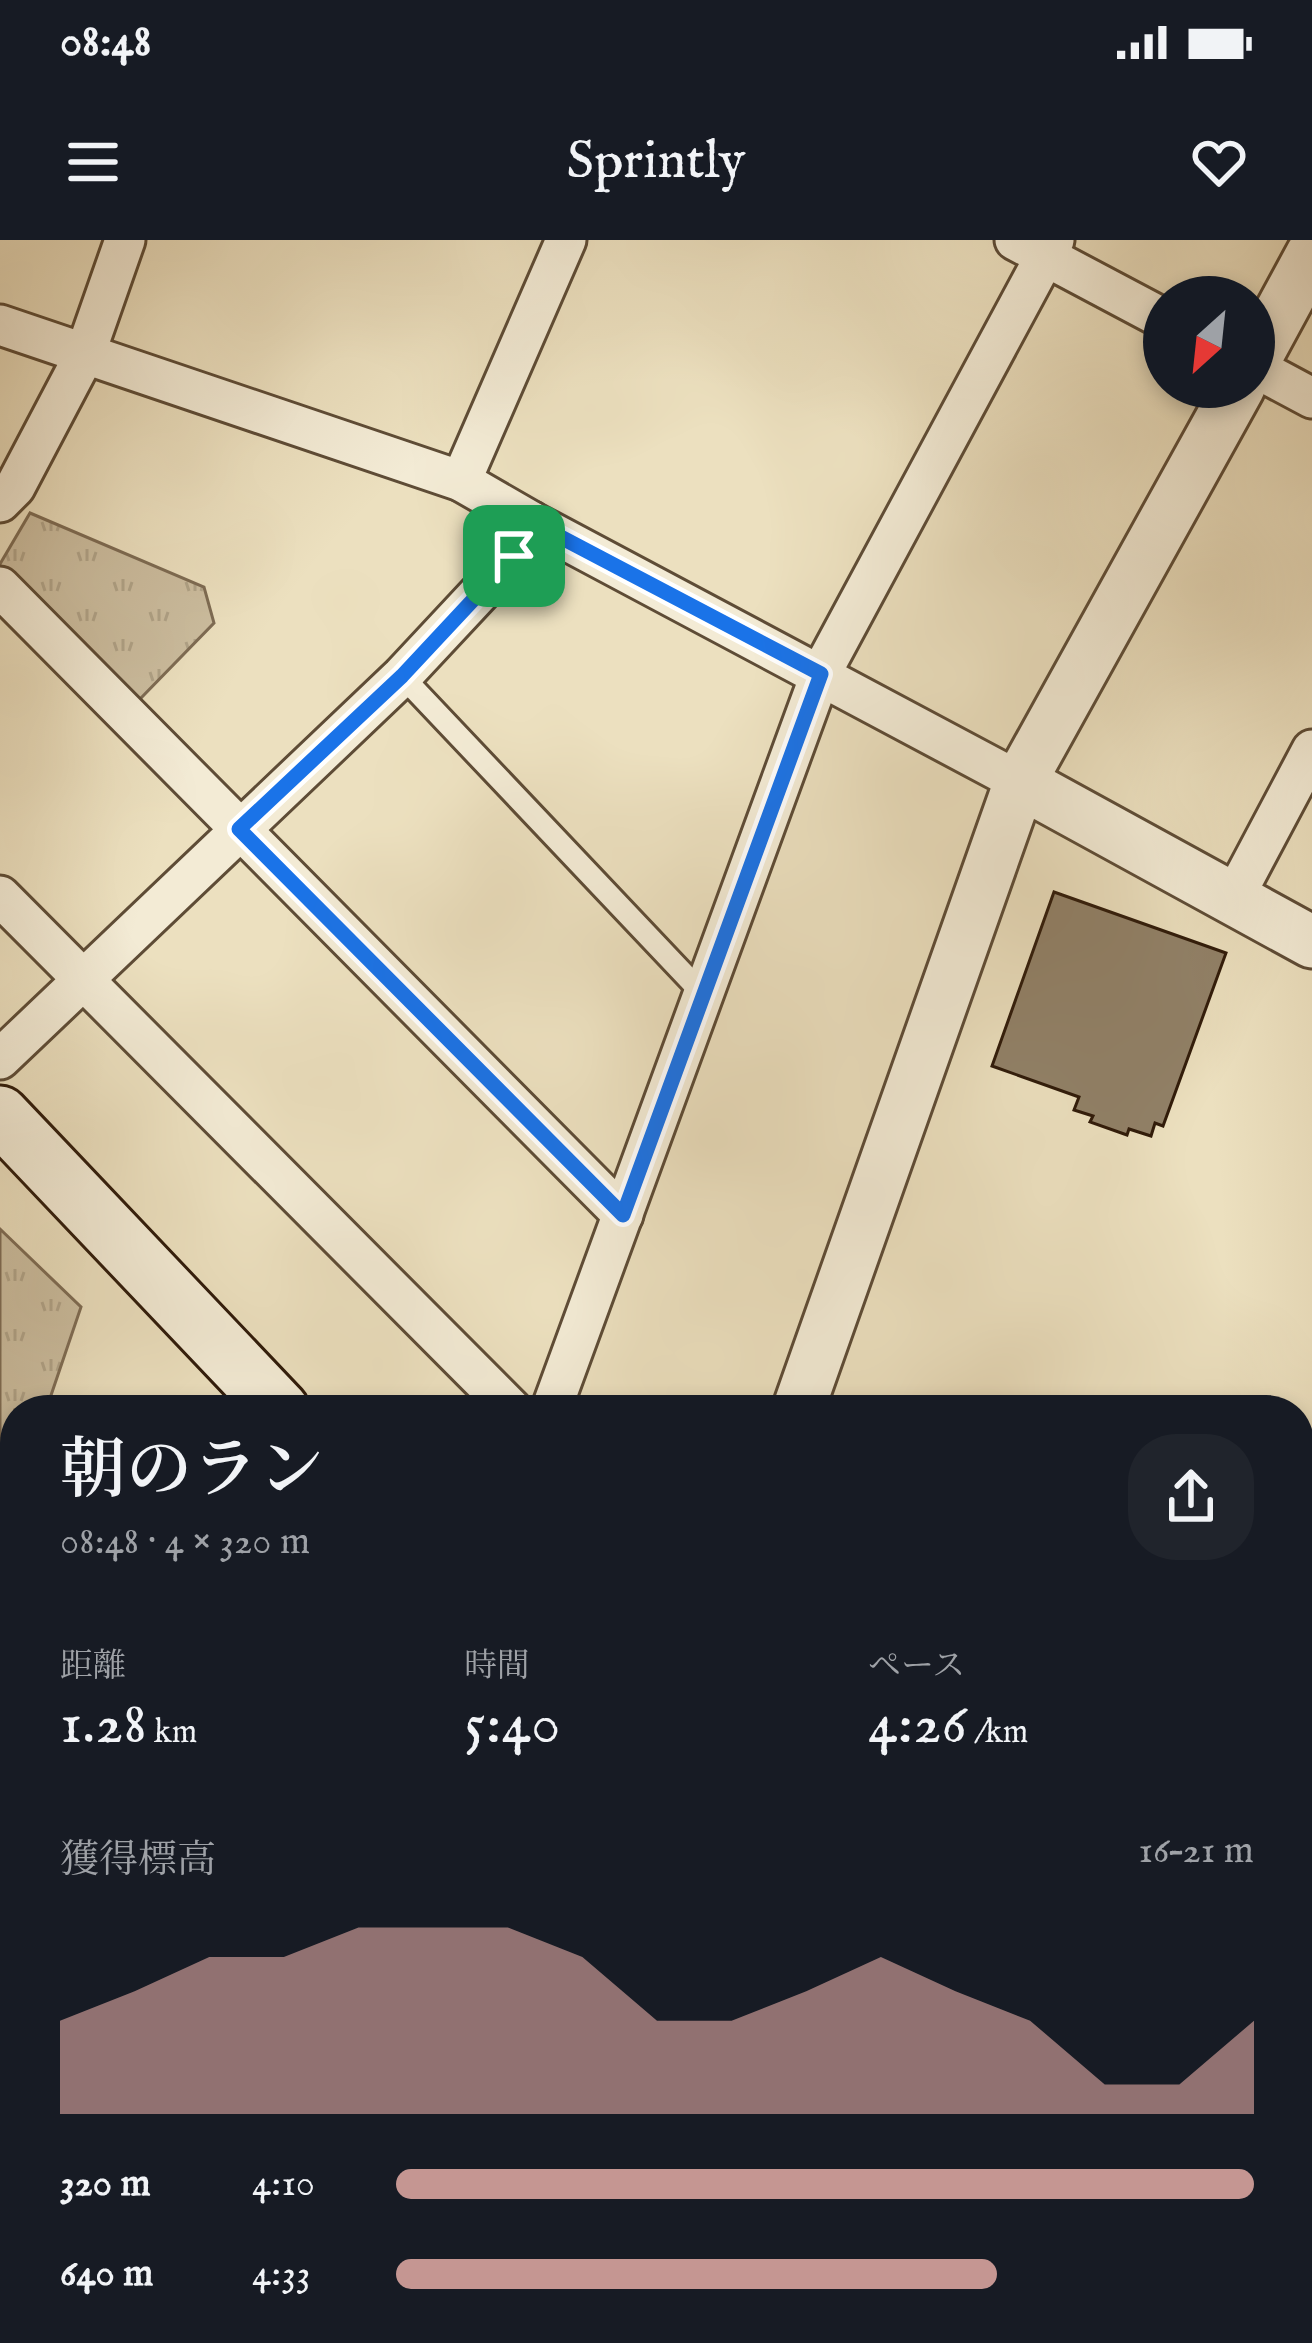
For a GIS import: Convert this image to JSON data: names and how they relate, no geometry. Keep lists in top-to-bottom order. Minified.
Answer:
{"north":"bottom left","page":{"status":"08:48","header":"Sprintly","heading":["朝のラン","08:48 · 4 × 320 m"],"stats":[["距離","1.28 km"],["時間","5:40"],["ペース","4:26 /km"]],"chart":["獲得標高","16–21 m"],"list":[{"name":"320 m","note":"4:10"},{"name":"640 m","note":"4:33"}]}}
